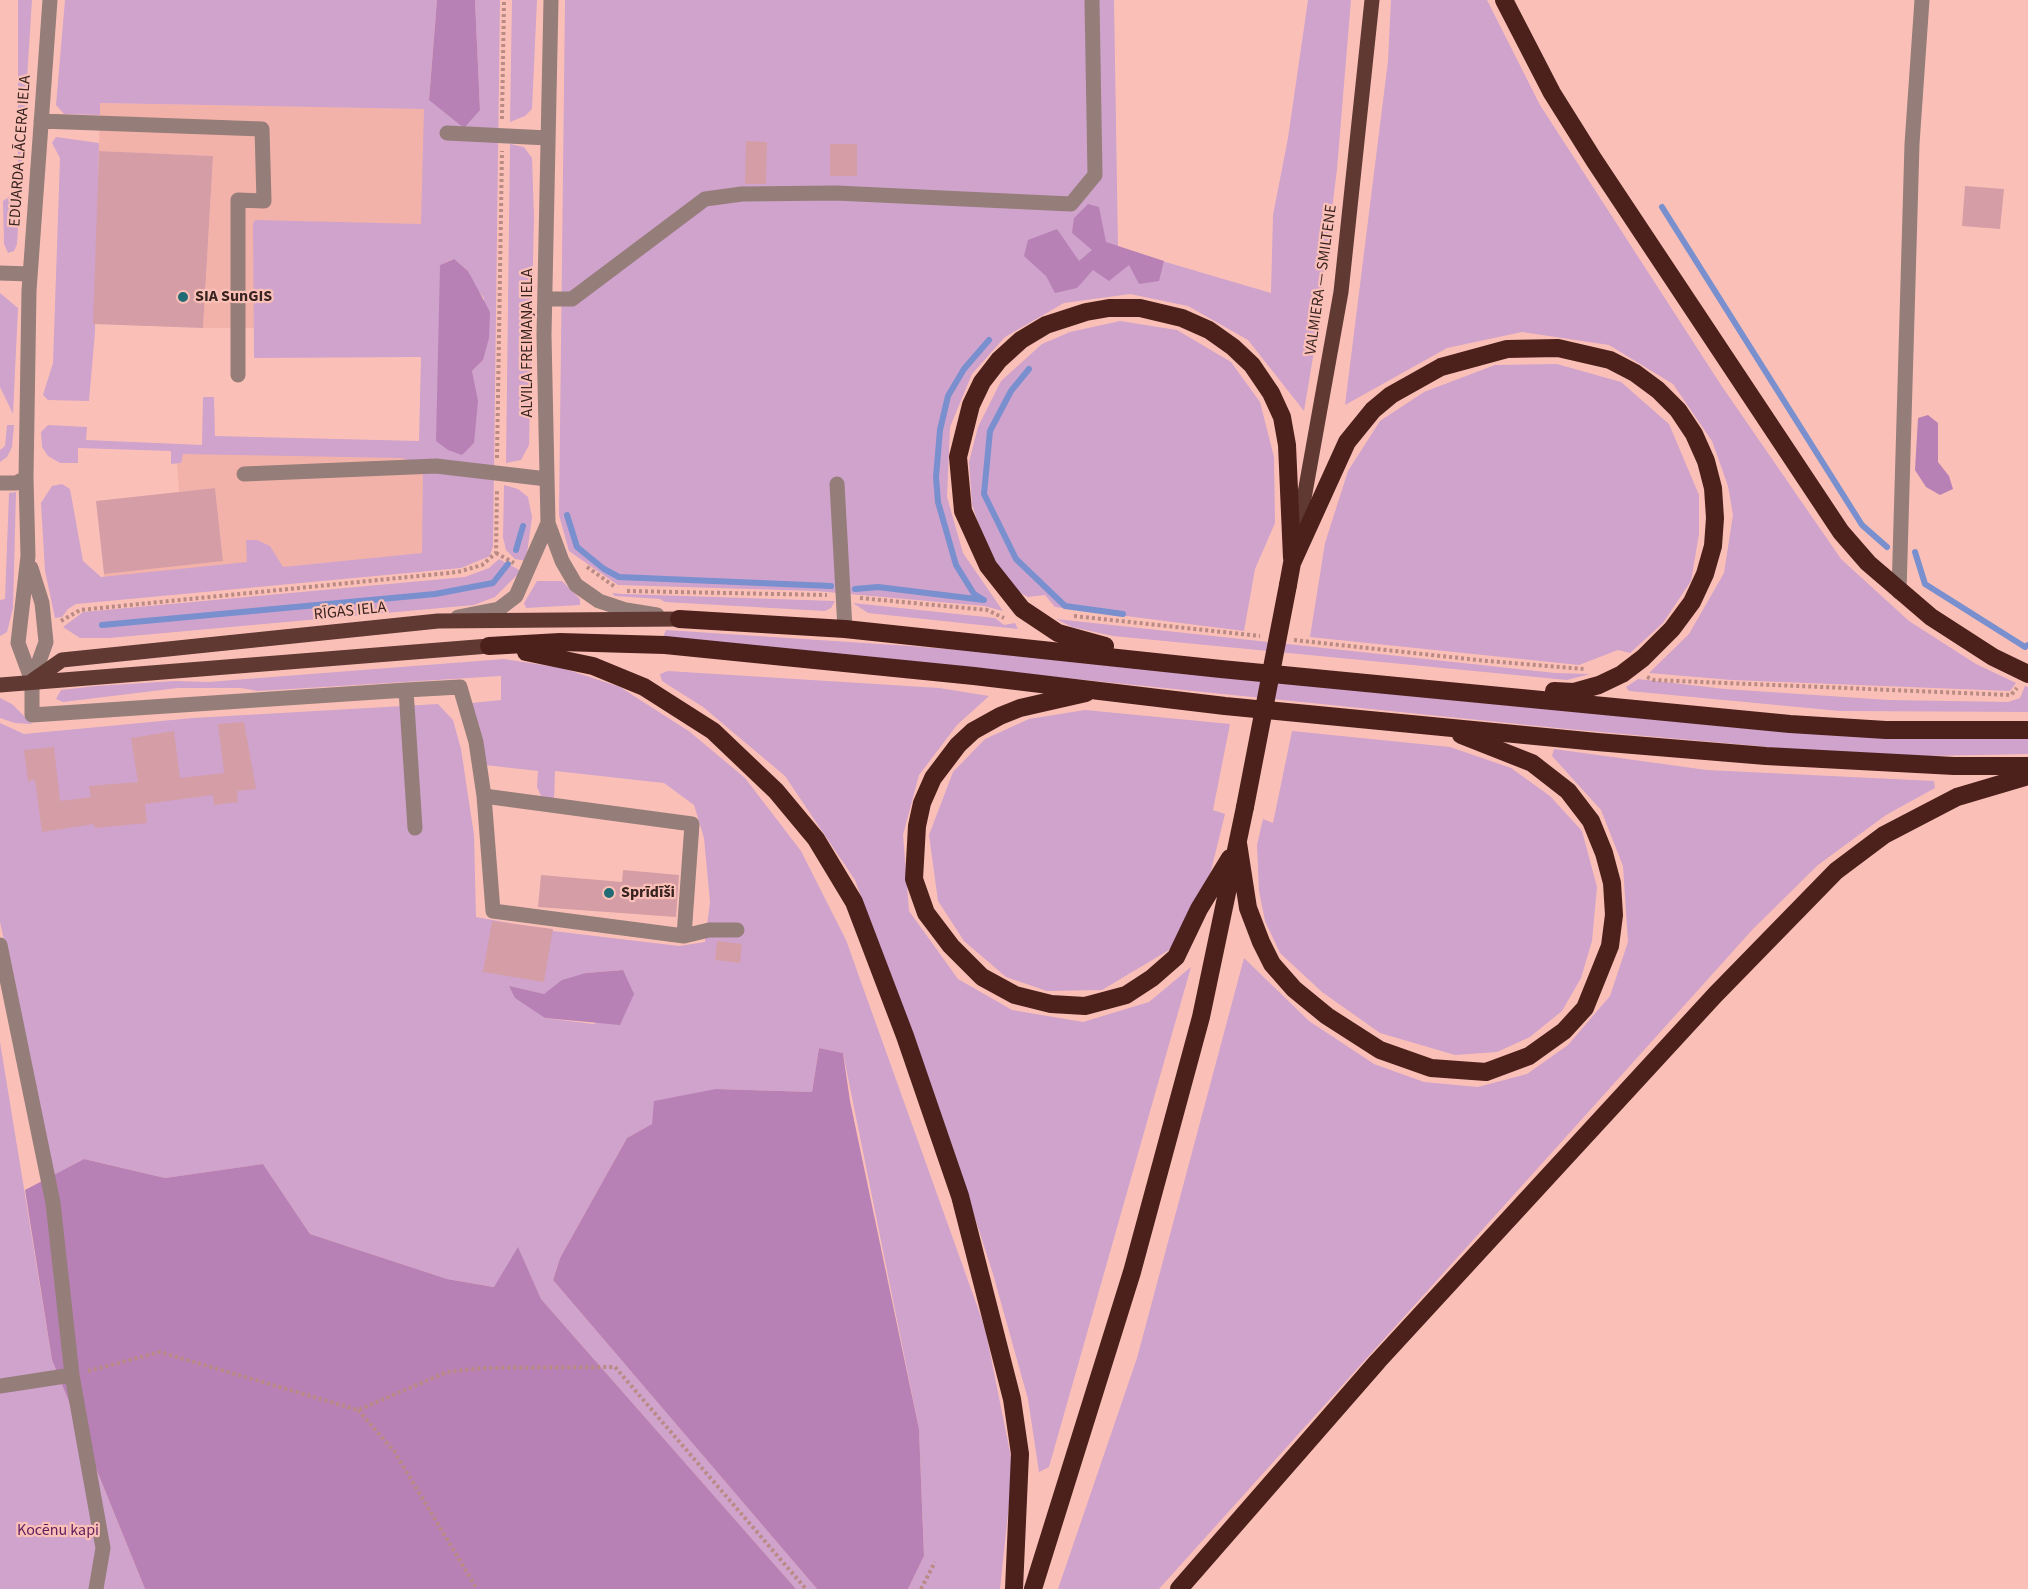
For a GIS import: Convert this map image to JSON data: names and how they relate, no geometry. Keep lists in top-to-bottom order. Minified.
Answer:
{"streets":{"main road":["VALMIERA — SMILTENE","RĪGAS IELA"],"street":["EDUARDA LĀCERA IELA","ALVILA FREIMAŅA IELA"]},"crossings":[["EDUARDA LĀCERA IELA","RĪGAS IELA"],["ALVILA FREIMAŅA IELA","RĪGAS IELA"]],"parks":["Kocēnu kapi"],"places":["SIA SunGIS","Sprīdīši"]}
